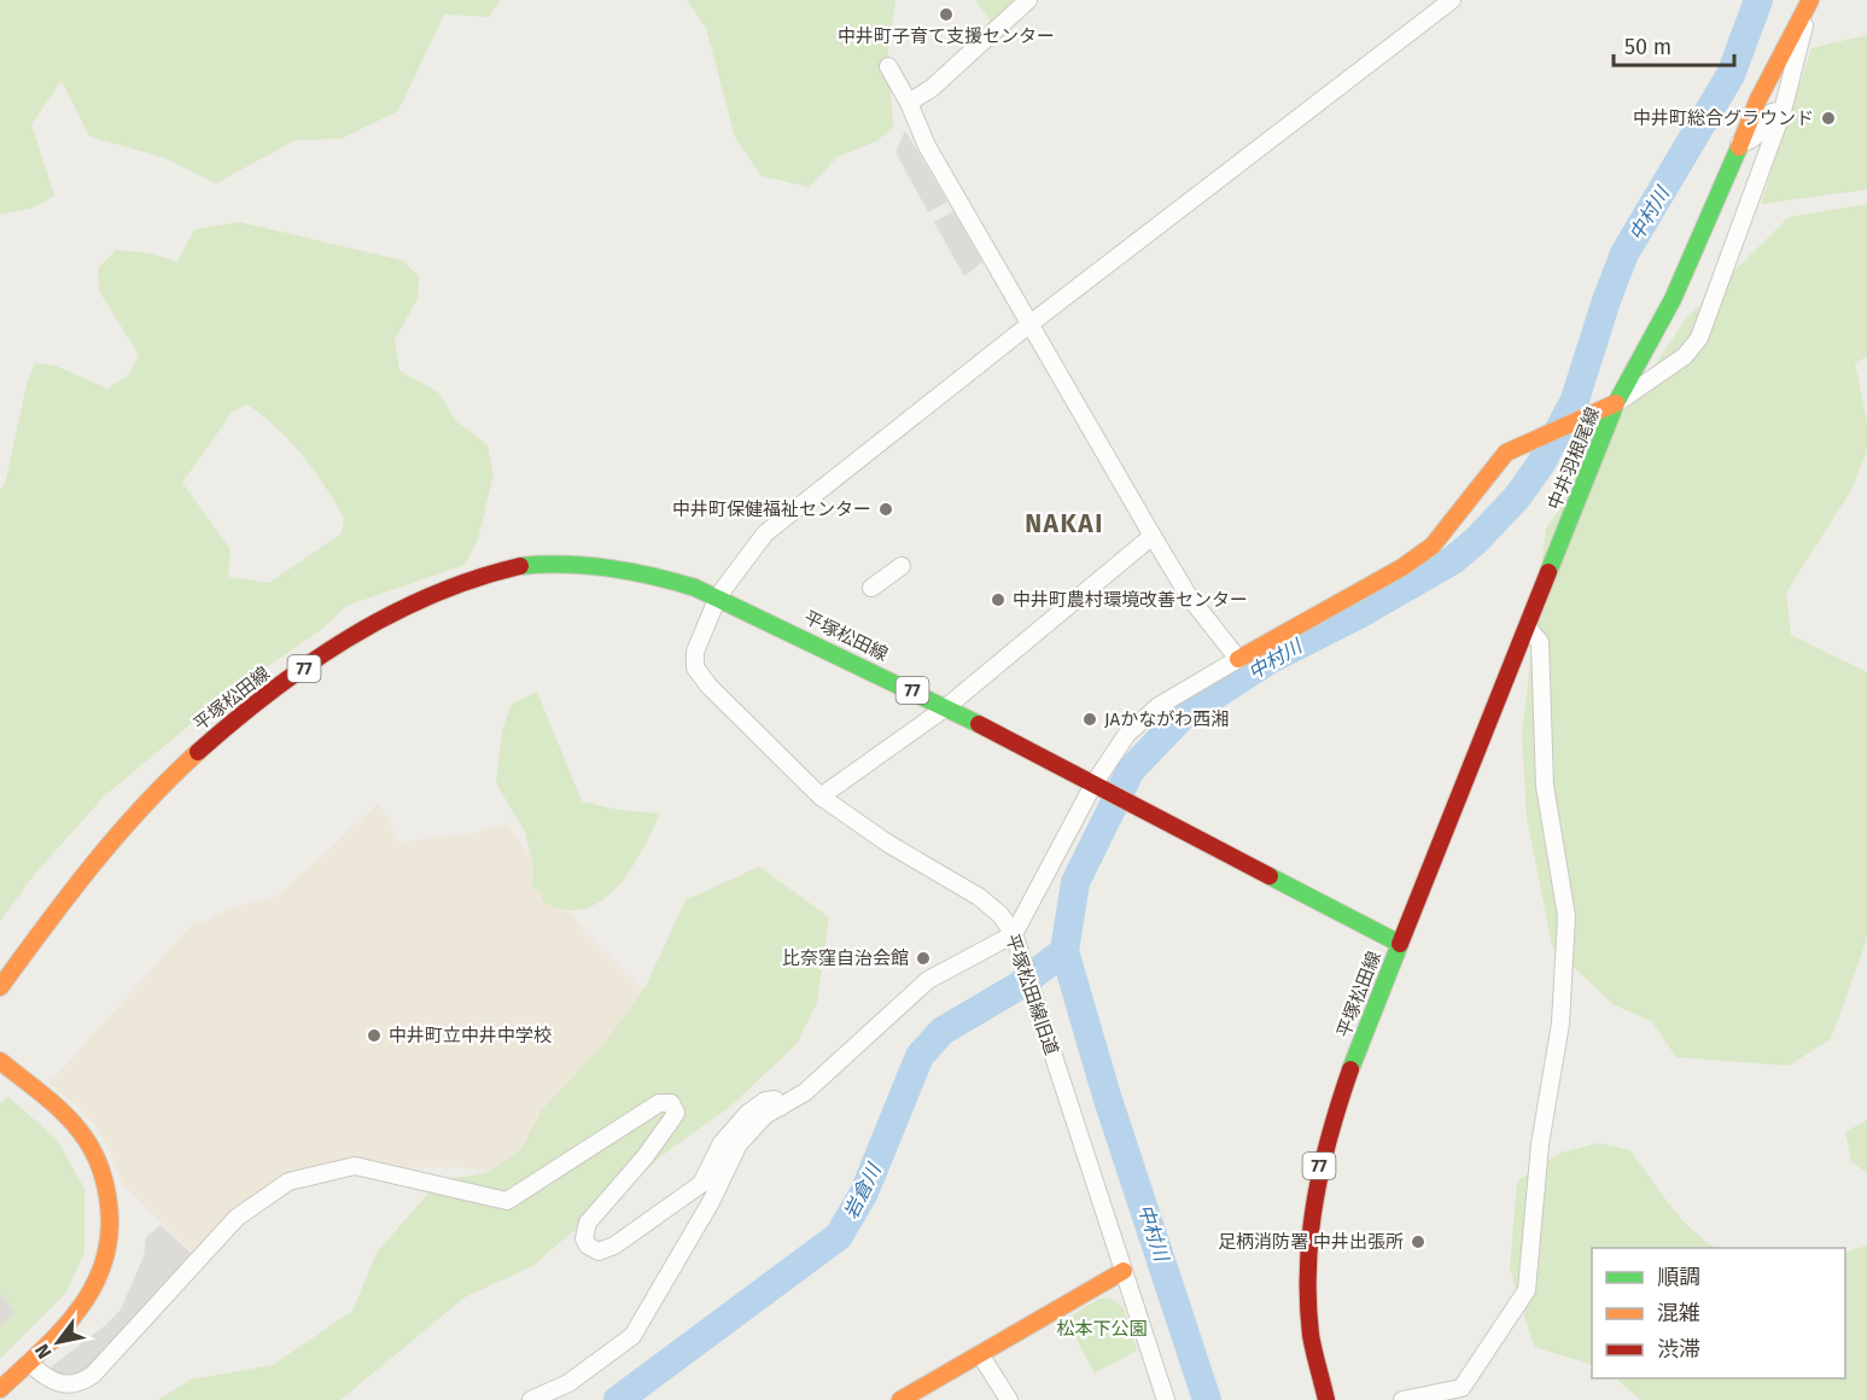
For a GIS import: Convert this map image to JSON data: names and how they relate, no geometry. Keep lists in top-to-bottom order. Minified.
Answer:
{"streets":{"main road":["中井羽根尾線","平塚松田線","77"],"street":["平塚松田線旧道"]},"crossings":[["中井羽根尾線","平塚松田線"],["平塚松田線","平塚松田線旧道"]],"districts":["NAKAI"],"water":["中村川","岩倉川"],"parks":["松本下公園"],"places":["中井町子育て支援センター","中井町総合グラウンド","中井町保健福祉センター","中井町農村環境改善センター","JAかながわ西湘","比奈窪自治会館","中井町立中井中学校","足柄消防署 中井出張所"],"legend":["順調","混雑","渋滞"],"scale_bar":"50 m","north":"bottom left"}
